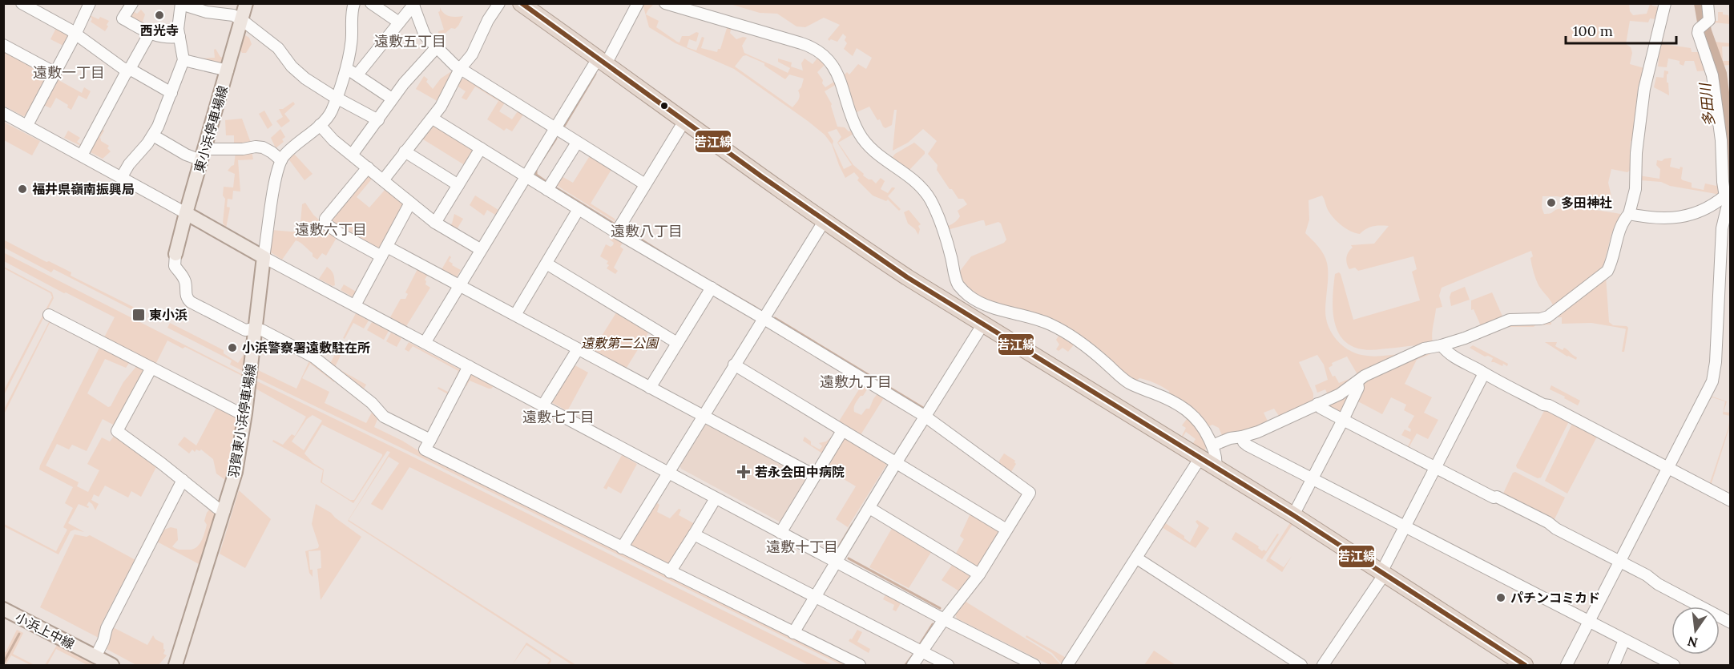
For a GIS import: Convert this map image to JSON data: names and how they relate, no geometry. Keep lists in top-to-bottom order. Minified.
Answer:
{"streets":{"main road":["東小浜停車場線","羽賀東小浜停車場線","小浜上中線"]},"districts":["遠敷五丁目","遠敷一丁目","遠敷六丁目","遠敷八丁目","遠敷九丁目","遠敷七丁目","遠敷十丁目"],"water":["多田川"],"parks":["遠敷第二公園"],"places":{"other":["西光寺","福井県嶺南振興局","多田神社","小浜警察署遠敷駐在所","パチンコミカド"],"transit":["東小浜"],"health":["若永会田中病院"]},"lines":["transit line 若江線"],"scale_bar":"100 m","north":"bottom"}
